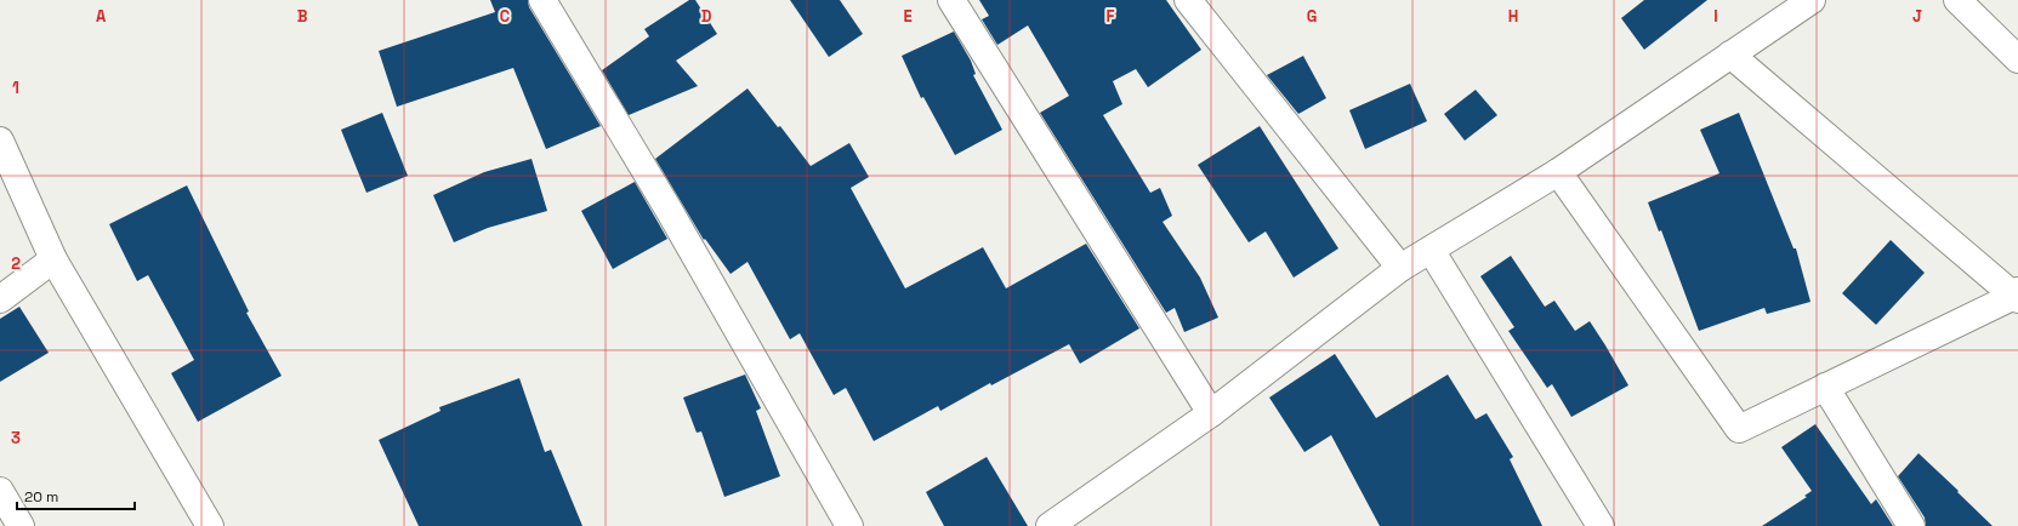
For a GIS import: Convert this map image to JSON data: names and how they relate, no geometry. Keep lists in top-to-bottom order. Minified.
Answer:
{"scale_bar":"20 m","grid":{"columns":["A","B","C","D","E","F","G","H","I","J"],"rows":["1","2","3"]}}
